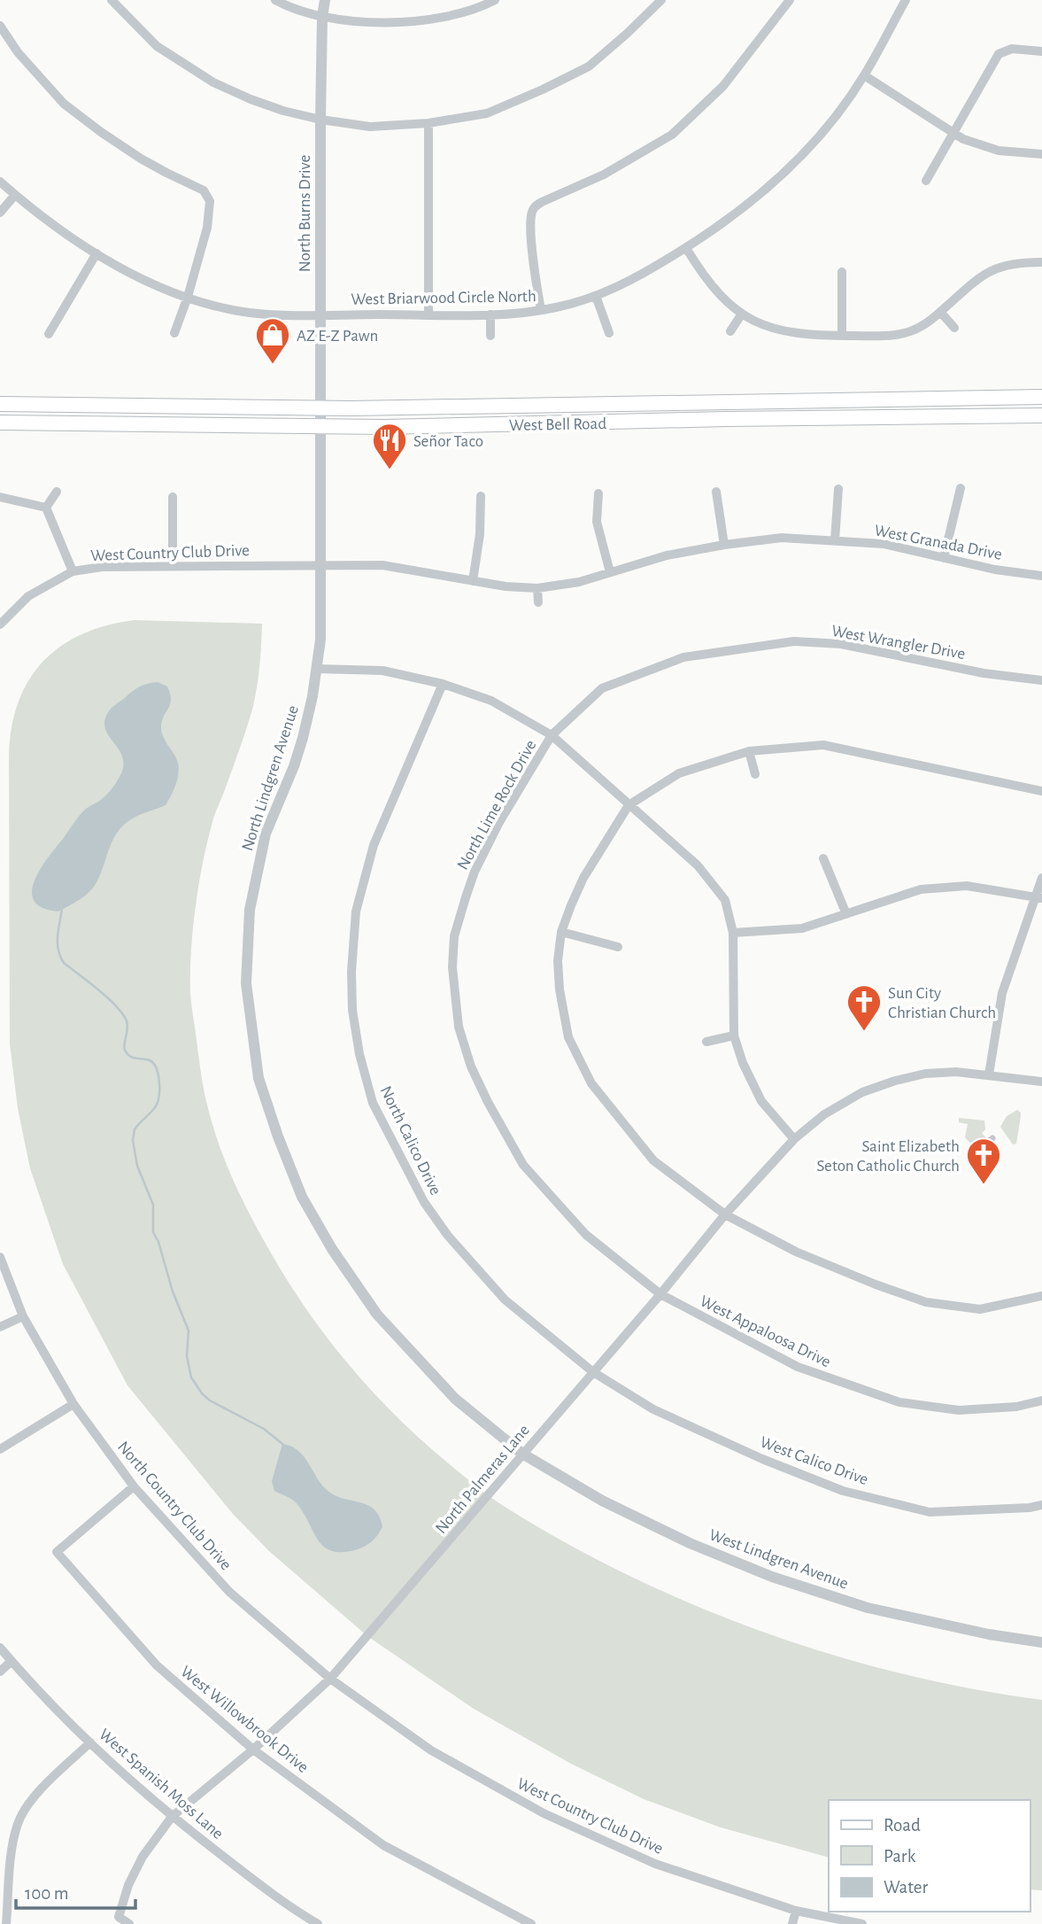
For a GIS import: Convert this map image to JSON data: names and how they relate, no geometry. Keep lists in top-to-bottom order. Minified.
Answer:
{"streets":{"main road":["West Bell Road"],"street":["North Burns Drive","West Briarwood Circle North","West Granada Drive","West Country Club Drive","West Wrangler Drive","North Lindgren Avenue","North Lime Rock Drive","North Calico Drive","West Appaloosa Drive","West Calico Drive","North Palmeras Lane","North Country Club Drive","West Lindgren Avenue","West Willowbrook Drive","West Spanish Moss Lane"]},"crossings":[["North Burns Drive","West Briarwood Circle North"],["North Burns Drive","West Bell Road"],["North Burns Drive","North Lindgren Avenue"],["West Bell Road","North Lindgren Avenue"],["West Granada Drive","West Country Club Drive"],["West Granada Drive","North Lindgren Avenue"],["West Country Club Drive","North Lindgren Avenue"],["West Country Club Drive","North Palmeras Lane"],["West Country Club Drive","North Country Club Drive"],["West Wrangler Drive","North Lime Rock Drive"],["North Lindgren Avenue","North Palmeras Lane"],["North Lindgren Avenue","West Lindgren Avenue"],["North Lime Rock Drive","West Appaloosa Drive"],["North Lime Rock Drive","North Palmeras Lane"],["North Calico Drive","West Calico Drive"],["North Calico Drive","North Palmeras Lane"],["West Appaloosa Drive","North Palmeras Lane"],["West Calico Drive","North Palmeras Lane"],["North Palmeras Lane","North Country Club Drive"],["North Palmeras Lane","West Lindgren Avenue"],["North Palmeras Lane","West Willowbrook Drive"],["North Palmeras Lane","West Spanish Moss Lane"],["North Country Club Drive","West Willowbrook Drive"]],"places":{"shop":["AZ E-Z Pawn"],"restaurant":["Señor Taco"],"church":["Sun City Christian Church","Saint Elizabeth Seton Catholic Church"]},"legend":["Road","Park","Water"],"scale_bar":"100 m"}
